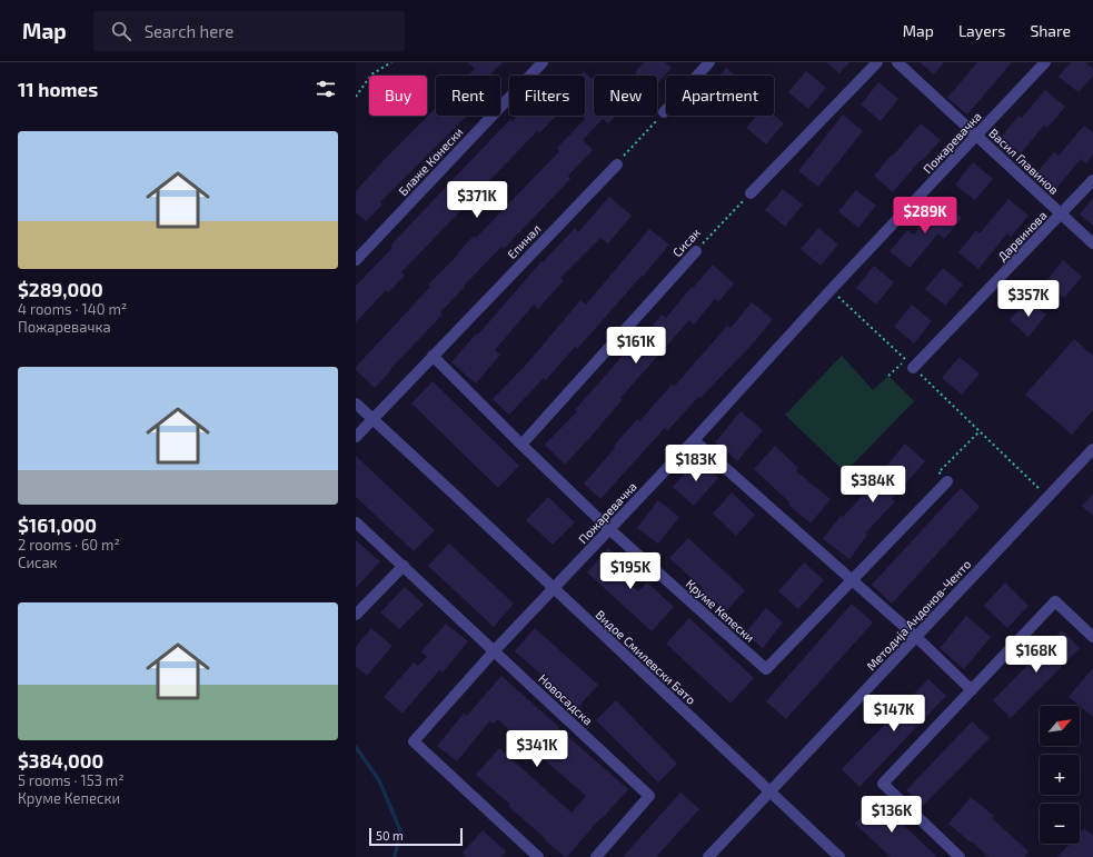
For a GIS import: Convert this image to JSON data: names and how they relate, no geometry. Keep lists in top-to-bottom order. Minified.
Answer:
{"streets":{"street":["Пожаревачка","Блаже Конески","Васил Главинов","Дарвинова","Епинал","Сисак","Круме Кепески","Методија Андонов-Ченто","Видое Смилевски Бато","Новосадска"]},"crossings":[["Пожаревачка","Васил Главинов"],["Пожаревачка","Круме Кепески"],["Пожаревачка","Видое Смилевски Бато"],["Пожаревачка","Новосадска"],["Васил Главинов","Дарвинова"],["Епинал","Круме Кепески"],["Епинал","Видое Смилевски Бато"],["Сисак","Круме Кепески"],["Методија Андонов-Ченто","Видое Смилевски Бато"]],"scale_bar":"50 m","north":"top right","page":{"header":"Map","search":"Search here","nav":["Map","Layers","Share"],"heading":"11 homes","chip":["Buy","Rent","Filters","New","Apartment"],"list":[{"name":"$289,000","note":"4 rooms · 140 m² · Пожаревачка"},{"name":"$161,000","note":"2 rooms · 60 m² · Сисак"},{"name":"$384,000","note":"5 rooms · 153 m² · Круме Кепески"}],"price":["$371K","$289K","$357K","$161K","$183K","$384K","$195K","$168K","$147K","$341K","$136K"],"map_buttons":["+","−"],"scale":"50 m"}}
